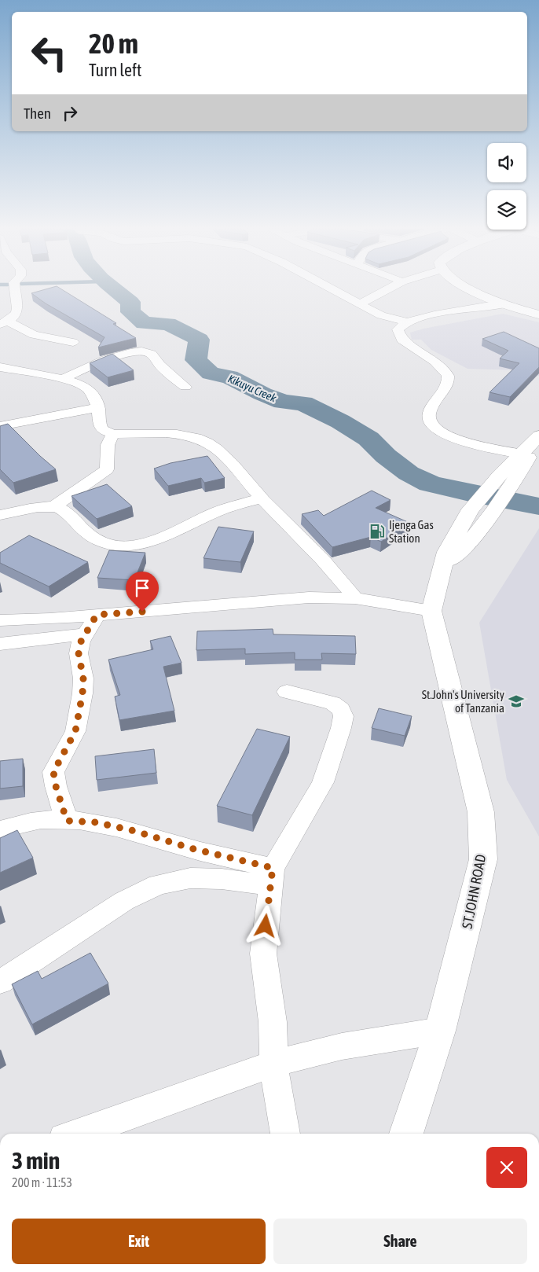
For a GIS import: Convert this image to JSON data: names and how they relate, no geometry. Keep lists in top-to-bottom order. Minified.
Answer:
{"streets":{"street":["ST.JOHN ROAD"]},"water":["Kikuyu Creek"],"places":{"fuel station":["Ijenga Gas Station"],"school or university":["St.John's University of Tanzania"]},"page":{"turn":["20 m","Turn left"],"then":"Then","heading":["3 min","200 m · 11:53"],"buttons":["Exit","Share"]}}
